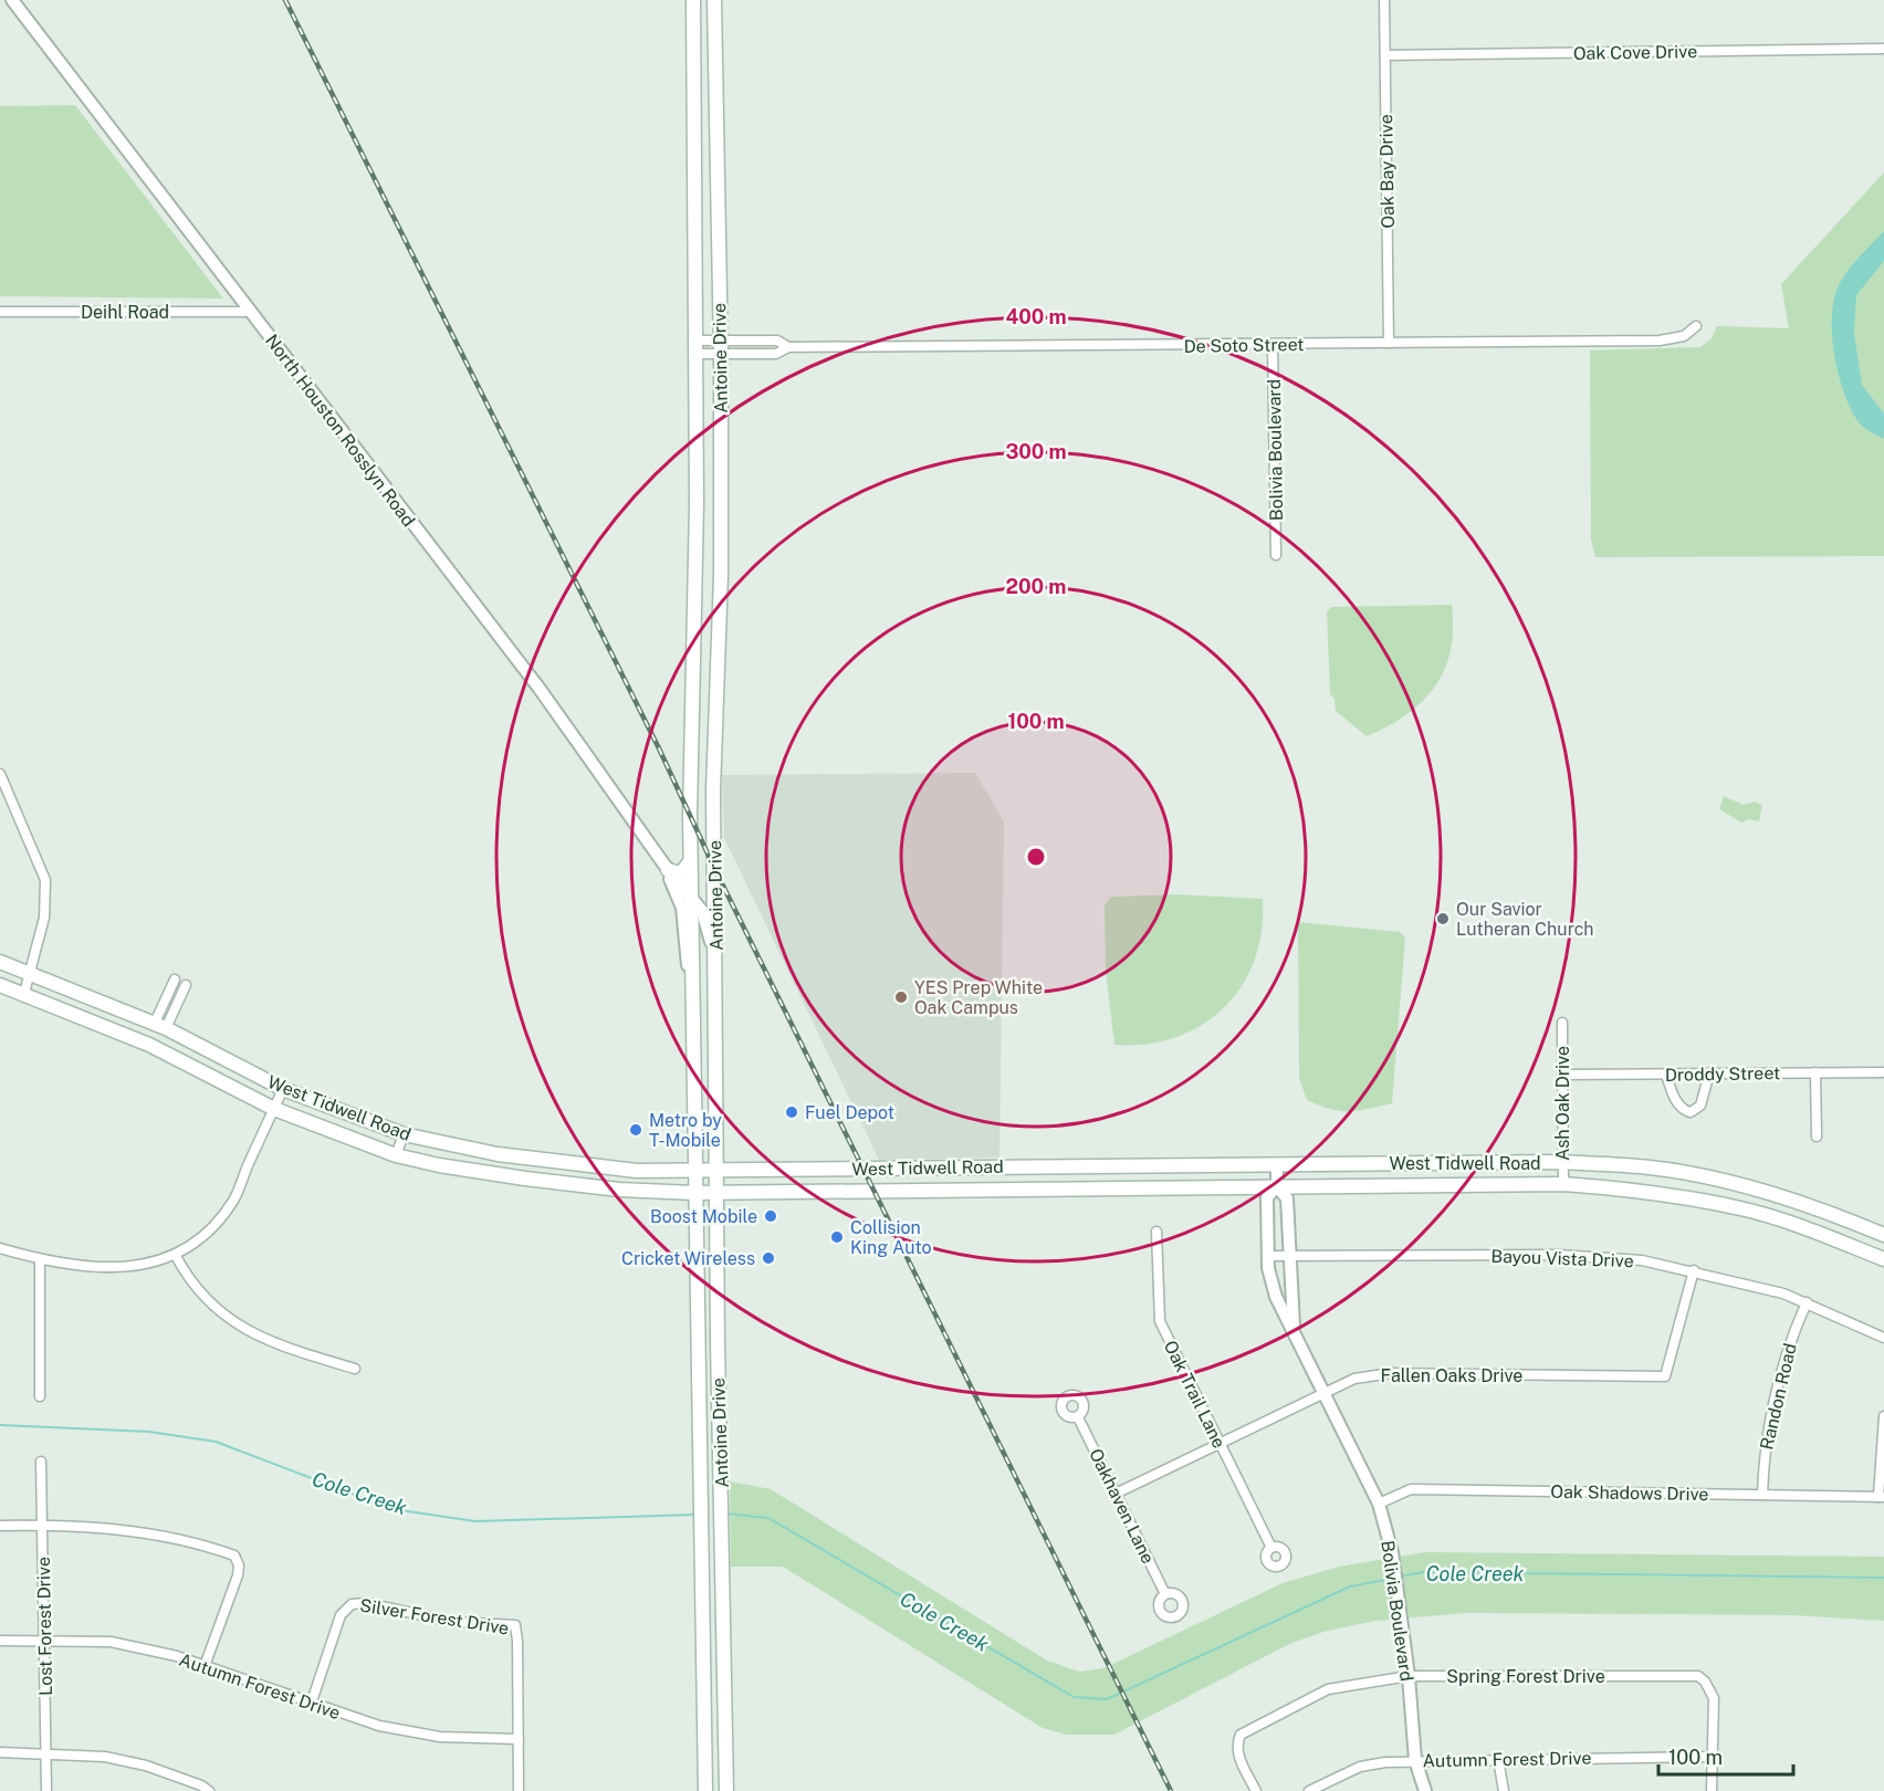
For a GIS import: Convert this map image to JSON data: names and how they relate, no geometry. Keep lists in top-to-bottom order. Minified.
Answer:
{"streets":{"main road":["Antoine Drive","West Tidwell Road"],"street":["Oak Cove Drive","Oak Bay Drive","Deihl Road","De Soto Street","North Houston Rosslyn Road","Bolivia Boulevard","Droddy Street","Ash Oak Drive","Bayou Vista Drive","Fallen Oaks Drive","Oak Trail Lane","Randon Road","Oak Shadows Drive","Oakhaven Lane","Silver Forest Drive","Lost Forest Drive","Spring Forest Drive","Autumn Forest Drive"]},"crossings":[["Oak Cove Drive","Oak Bay Drive"],["Oak Bay Drive","De Soto Street"],["Deihl Road","North Houston Rosslyn Road"],["De Soto Street","Antoine Drive"],["De Soto Street","Bolivia Boulevard"],["Antoine Drive","North Houston Rosslyn Road"],["Antoine Drive","West Tidwell Road"],["Bolivia Boulevard","West Tidwell Road"],["Bolivia Boulevard","Bayou Vista Drive"],["Bolivia Boulevard","Fallen Oaks Drive"],["Bolivia Boulevard","Oak Shadows Drive"],["Bolivia Boulevard","Spring Forest Drive"],["Bolivia Boulevard","Autumn Forest Drive"],["Droddy Street","Ash Oak Drive"],["Ash Oak Drive","West Tidwell Road"],["Bayou Vista Drive","Fallen Oaks Drive"],["Bayou Vista Drive","Randon Road"],["Fallen Oaks Drive","Oak Trail Lane"],["Fallen Oaks Drive","Oakhaven Lane"],["Randon Road","Oak Shadows Drive"],["Silver Forest Drive","Autumn Forest Drive"],["Lost Forest Drive","Autumn Forest Drive"],["Spring Forest Drive","Autumn Forest Drive"]],"water":["Cole Creek"],"places":["Our Savior Lutheran Church","YES Prep White Oak Campus","Fuel Depot","Metro by T-Mobile","Boost Mobile","Collision King Auto","Cricket Wireless"],"scale_bar":"100 m","rings":["400 m","300 m","200 m","100 m"]}
